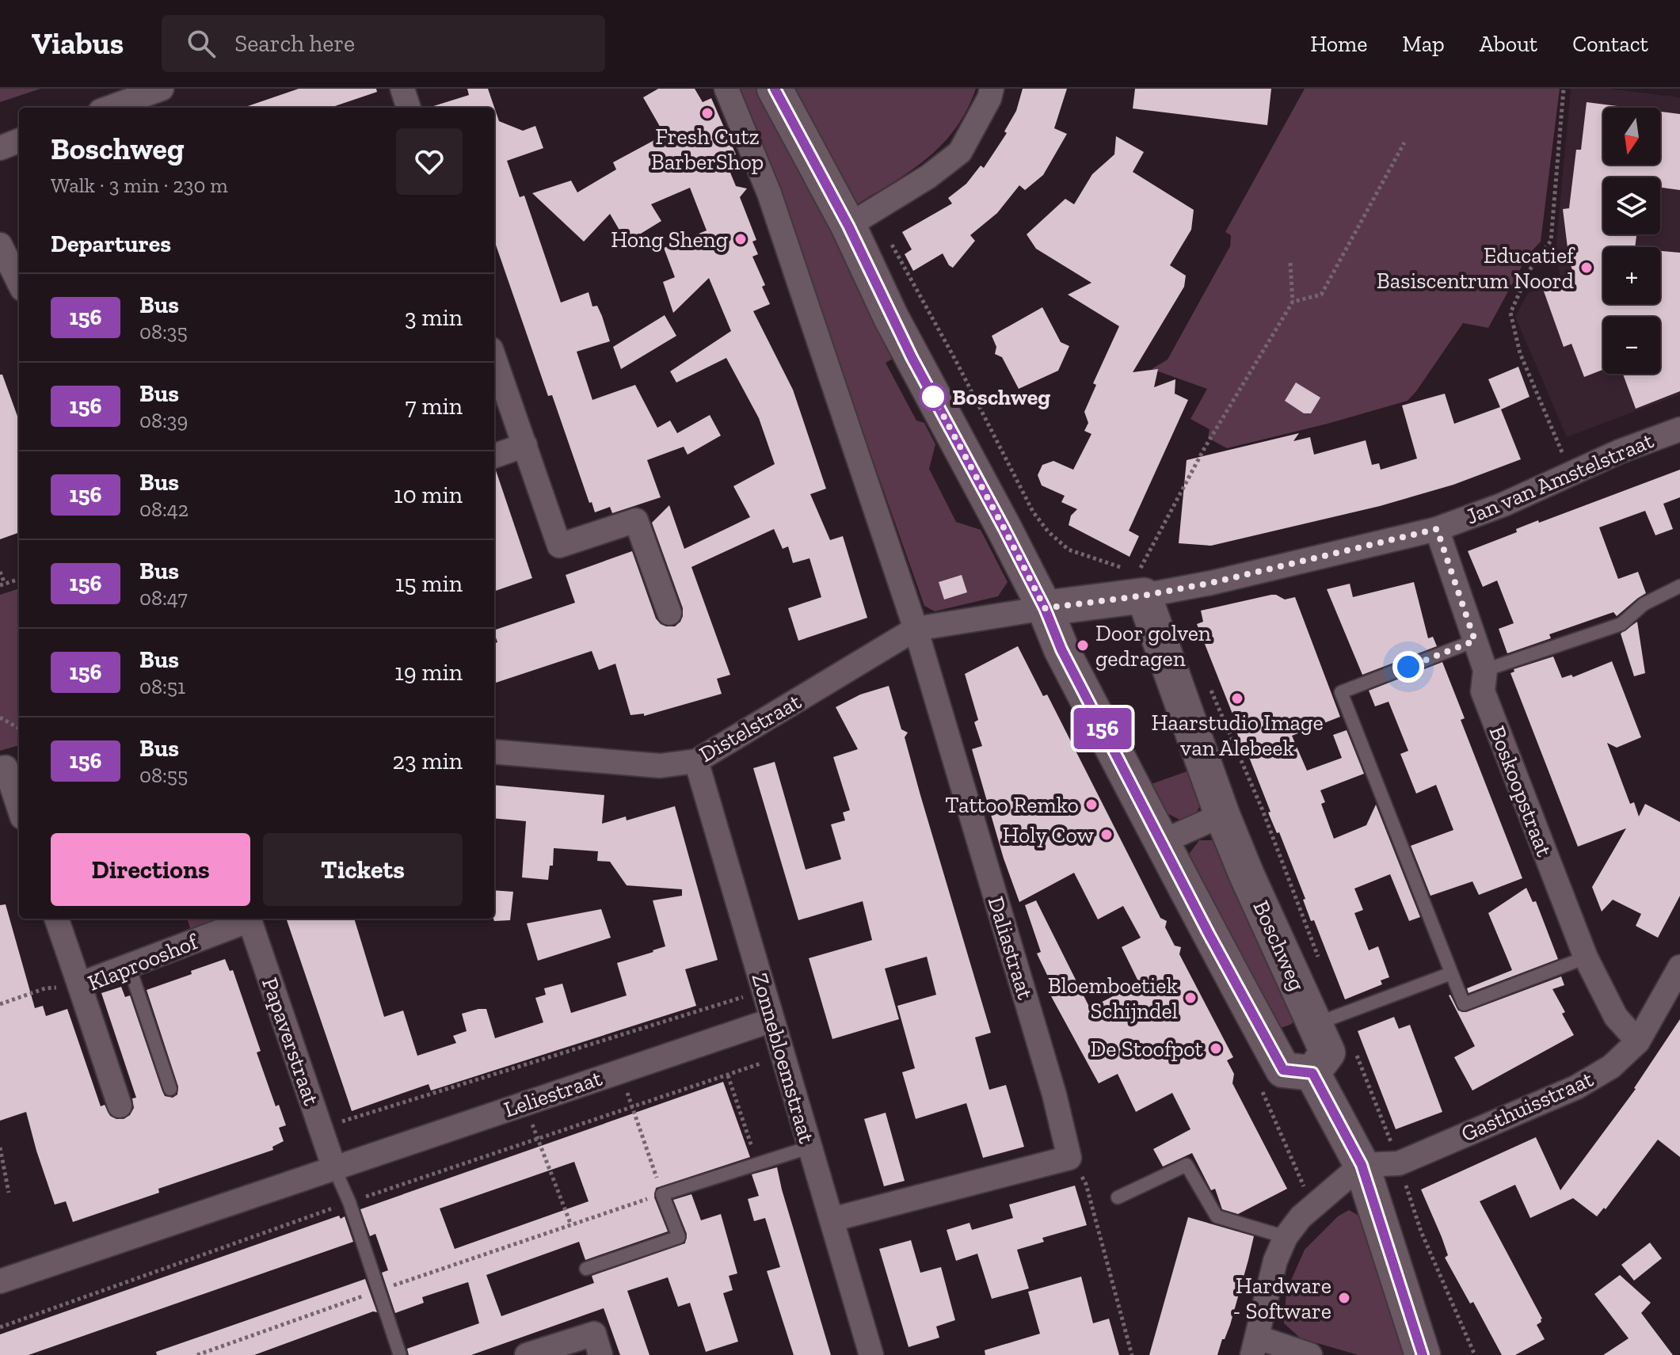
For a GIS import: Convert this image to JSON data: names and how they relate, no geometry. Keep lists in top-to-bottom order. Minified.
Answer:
{"streets":{"street":["Jan van Amstelstraat","Distelstraat","Boskoopstraat","Boschweg","Daliastraat","Klaprooshof","Papaverstraat","Zonnebloemstraat","Leliestraat","Gasthuisstraat"]},"crossings":[["Jan van Amstelstraat","Boskoopstraat"],["Jan van Amstelstraat","Boschweg"],["Distelstraat","Daliastraat"],["Distelstraat","Zonnebloemstraat"],["Boskoopstraat","Gasthuisstraat"],["Papaverstraat","Leliestraat"],["Zonnebloemstraat","Leliestraat"]],"places":["Fresh Cutz BarberShop","Hong Sheng","Educatief Basiscentrum Noord","Boschweg","Door golven gedragen","Haarstudio Image van Alebeek","Tattoo Remko","Holy Cow","Bloemboetiek Schijndel","De Stoofpot","Hardware - Software"],"lines":["bus line 156"],"north":"bottom","page":{"header":"Viabus","search":"Search here","nav":["Home","Map","About","Contact"],"on_map":"156","map_buttons":["+","−"],"heading":[["Boschweg","Walk · 3 min · 230 m"],"Departures"],"list":[{"mark":"156","name":"Bus","note":"08:35","value":"3 min"},{"mark":"156","name":"Bus","note":"08:39","value":"7 min"},{"mark":"156","name":"Bus","note":"08:42","value":"10 min"},{"mark":"156","name":"Bus","note":"08:47","value":"15 min"},{"mark":"156","name":"Bus","note":"08:51","value":"19 min"},{"mark":"156","name":"Bus","note":"08:55","value":"23 min"}],"buttons":["Directions","Tickets"]}}
